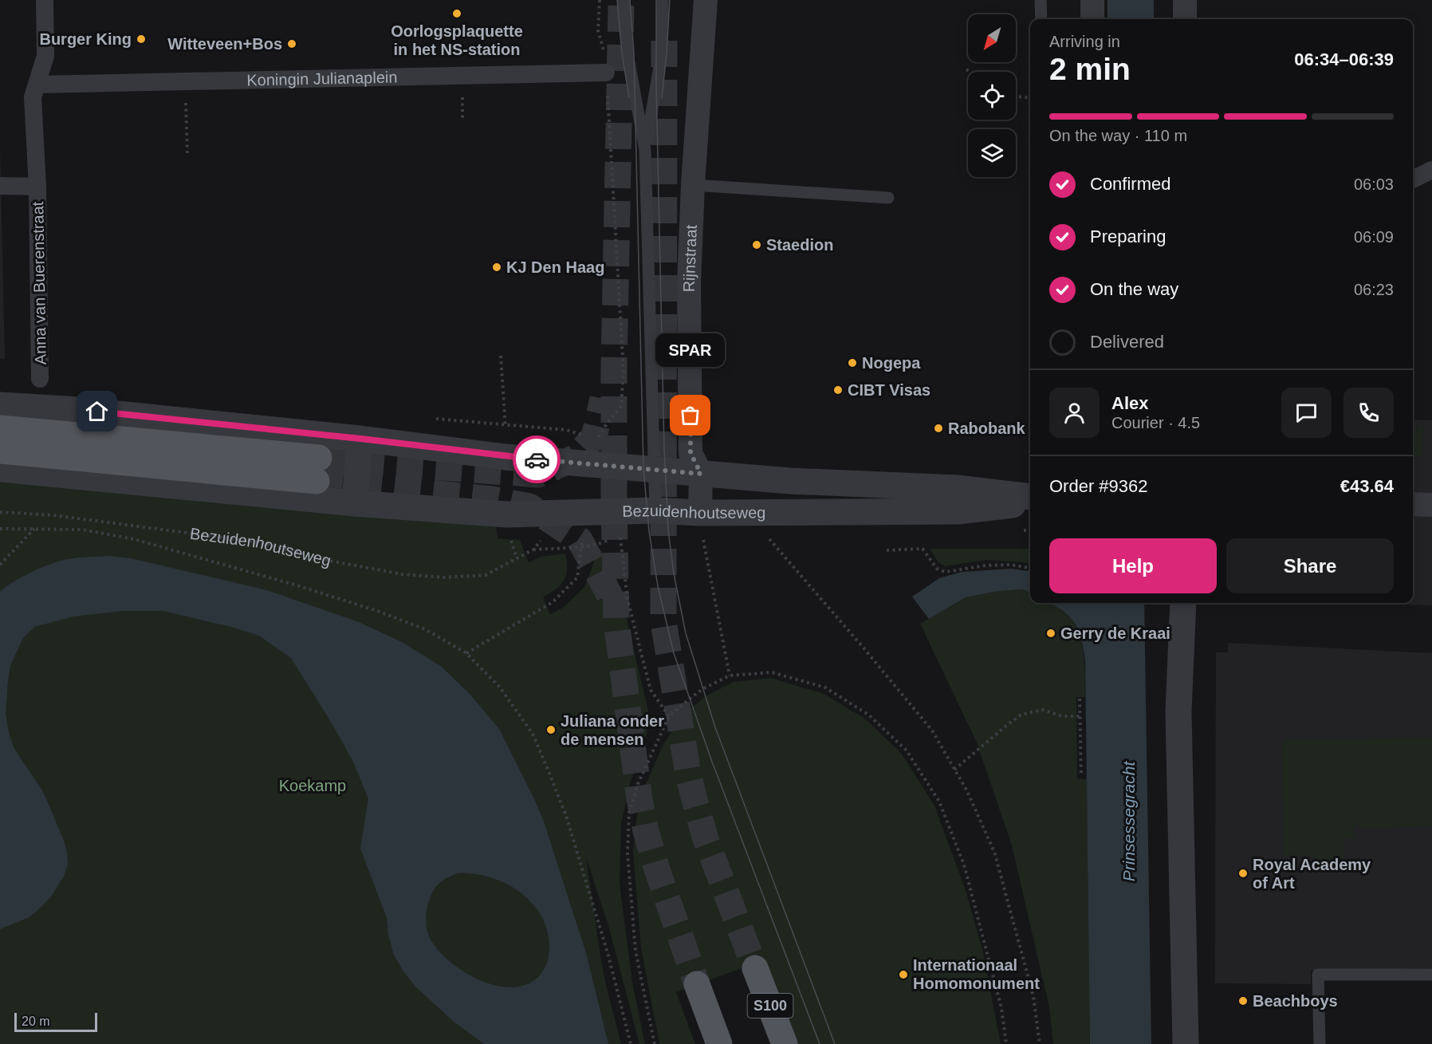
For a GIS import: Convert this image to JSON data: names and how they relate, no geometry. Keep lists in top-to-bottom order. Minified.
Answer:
{"streets":{"main road":["S100"],"street":["Koningin Julianaplein","Rijnstraat","Anna van Buerenstraat","Bezuidenhoutseweg"]},"crossings":[["Koningin Julianaplein","Anna van Buerenstraat"],["Rijnstraat","Bezuidenhoutseweg"]],"water":["Prinsessegracht"],"parks":["Koekamp"],"places":["Oorlogsplaquette in het NS-station","Burger King","Witteveen+Bos","Staedion","KJ Den Haag","Nogepa","CIBT Visas","SPAR","Rabobank","Gerry de Kraai","Juliana onder de mensen","Royal Academy of Art","Internationaal Homomonument","Beachboys"],"scale_bar":"20 m","north":"bottom left","page":{"heading":["2 min","Arriving in","06:34–06:39"],"panel":["Alex","Courier · 4.5","Order #9362","€43.64"],"bar":"On the way · 110 m","list":[["Confirmed","06:03"],["Preparing","06:09"],["On the way","06:23"],"Delivered"],"bubble":"SPAR","buttons":["Help","Share"],"scale":"20 m"}}
